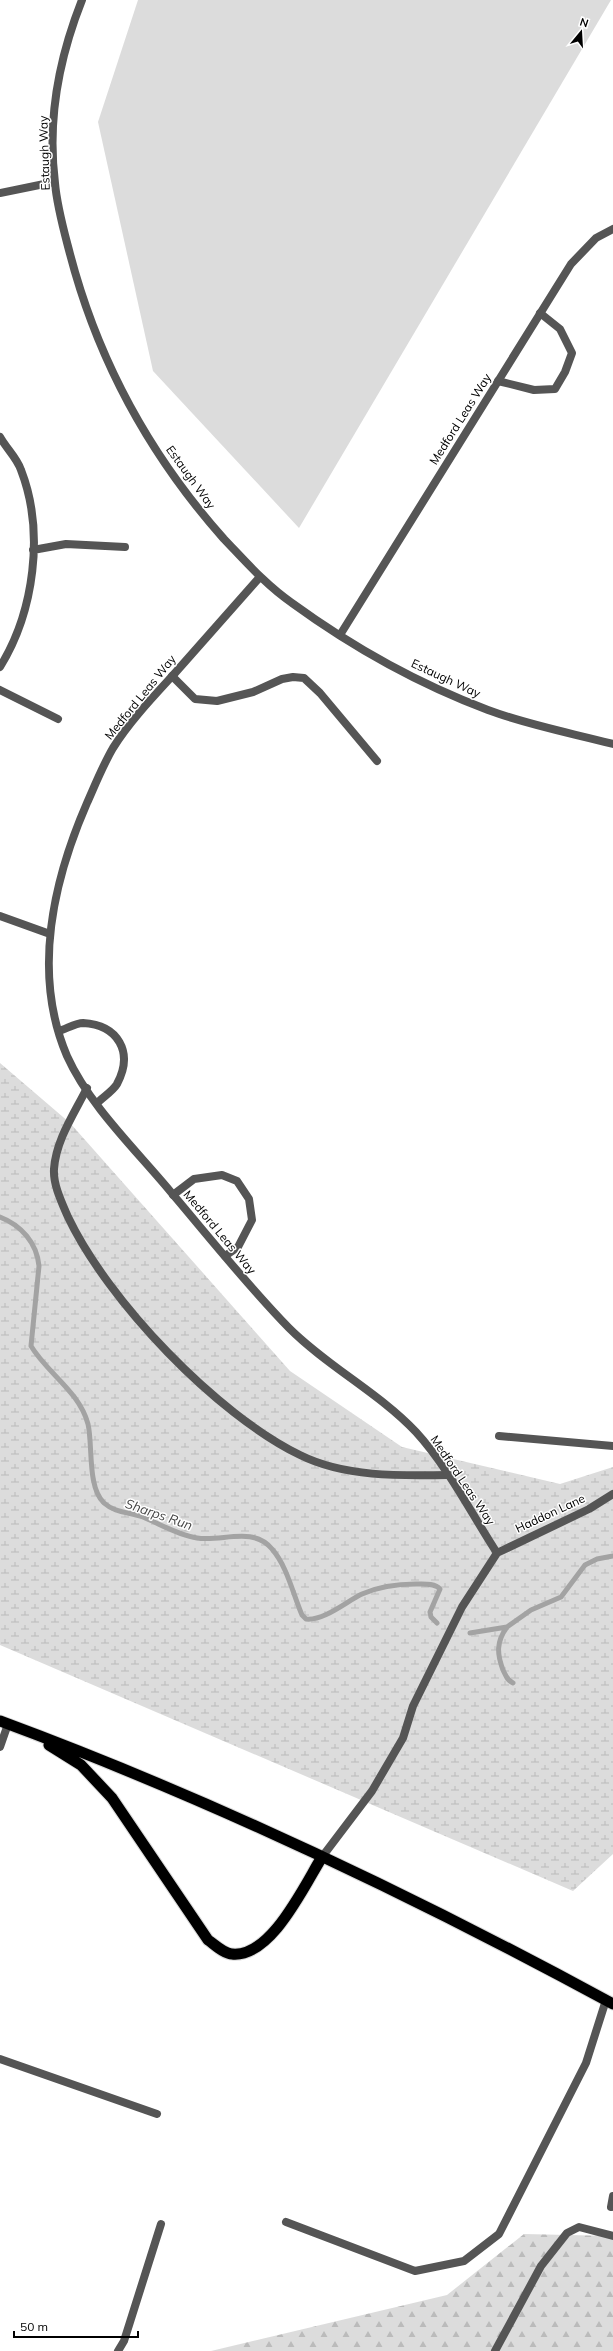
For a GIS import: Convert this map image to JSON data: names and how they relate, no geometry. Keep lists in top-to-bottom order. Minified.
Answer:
{"streets":{"street":["Estaugh Way","Medford Leas Way","Haddon Lane"]},"crossings":[["Estaugh Way","Medford Leas Way"],["Medford Leas Way","Haddon Lane"]],"water":["Sharps Run"],"scale_bar":"50 m","north":"top"}
